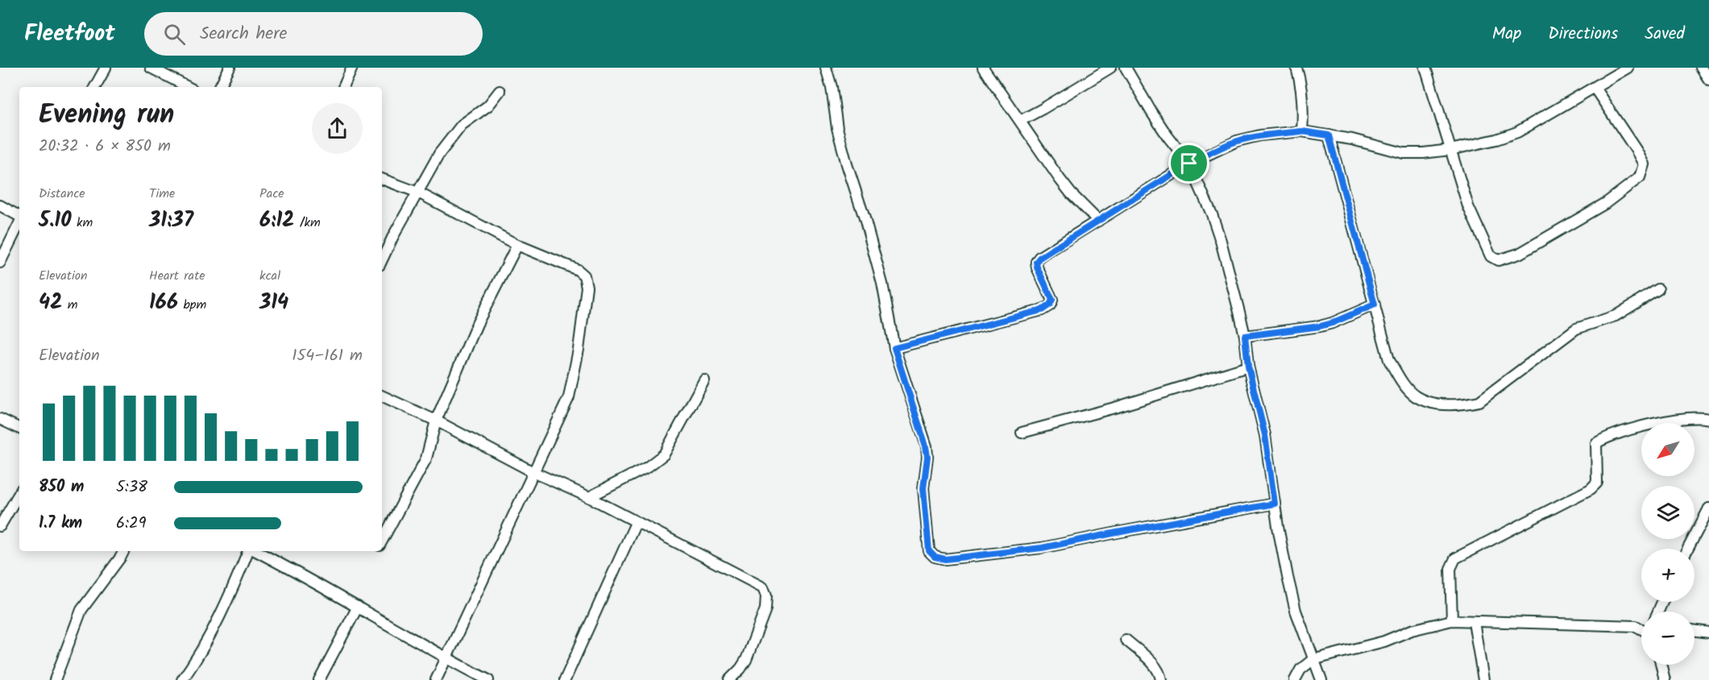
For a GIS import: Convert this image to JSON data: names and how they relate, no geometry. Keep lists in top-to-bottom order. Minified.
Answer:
{"north":"bottom left","page":{"header":"Fleetfoot","search":"Search here","nav":["Map","Directions","Saved"],"heading":["Evening run","20:32 · 6 × 850 m"],"stats":[["Distance","5.10 km"],["Time","31:37"],["Pace","6:12 /km"],["Elevation","42 m"],["Heart rate","166 bpm"],["kcal","314"]],"chart":["Elevation","154–161 m"],"map_buttons":["+","−"],"list":[{"name":"850 m","note":"5:38"},{"name":"1.7 km","note":"6:29"}]}}
